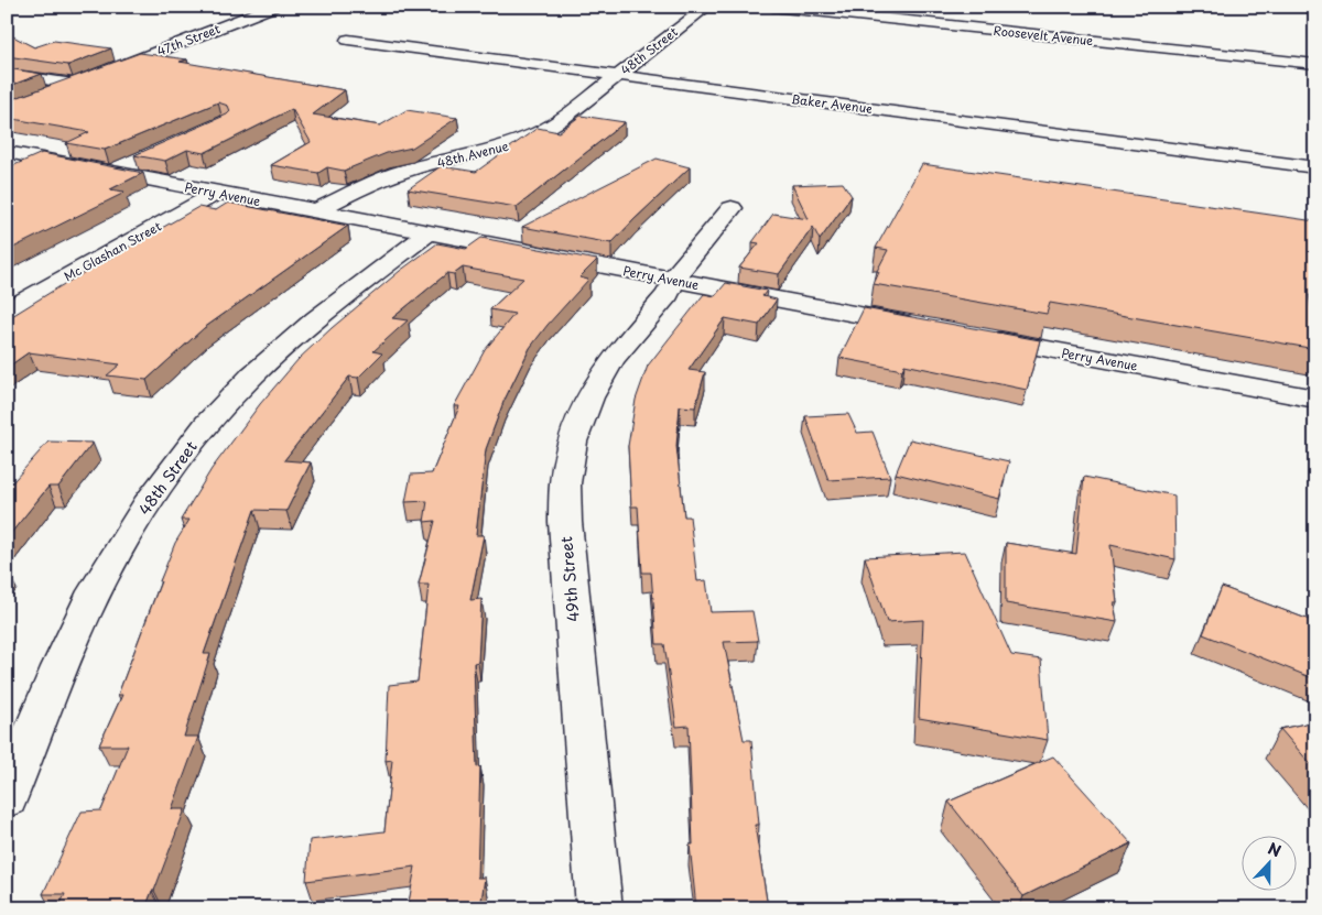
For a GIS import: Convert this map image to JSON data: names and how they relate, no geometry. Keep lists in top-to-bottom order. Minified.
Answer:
{"streets":{"street":["Roosevelt Avenue","47th Street","48th Street","Baker Avenue","48th Avenue","Perry Avenue","Mc Glashan Street","49th Street"]},"crossings":[["48th Street","Baker Avenue"],["48th Street","48th Avenue"],["48th Street","Perry Avenue"],["Baker Avenue","48th Avenue"],["48th Avenue","Perry Avenue"],["Perry Avenue","Mc Glashan Street"],["Perry Avenue","49th Street"]],"north":"top"}
